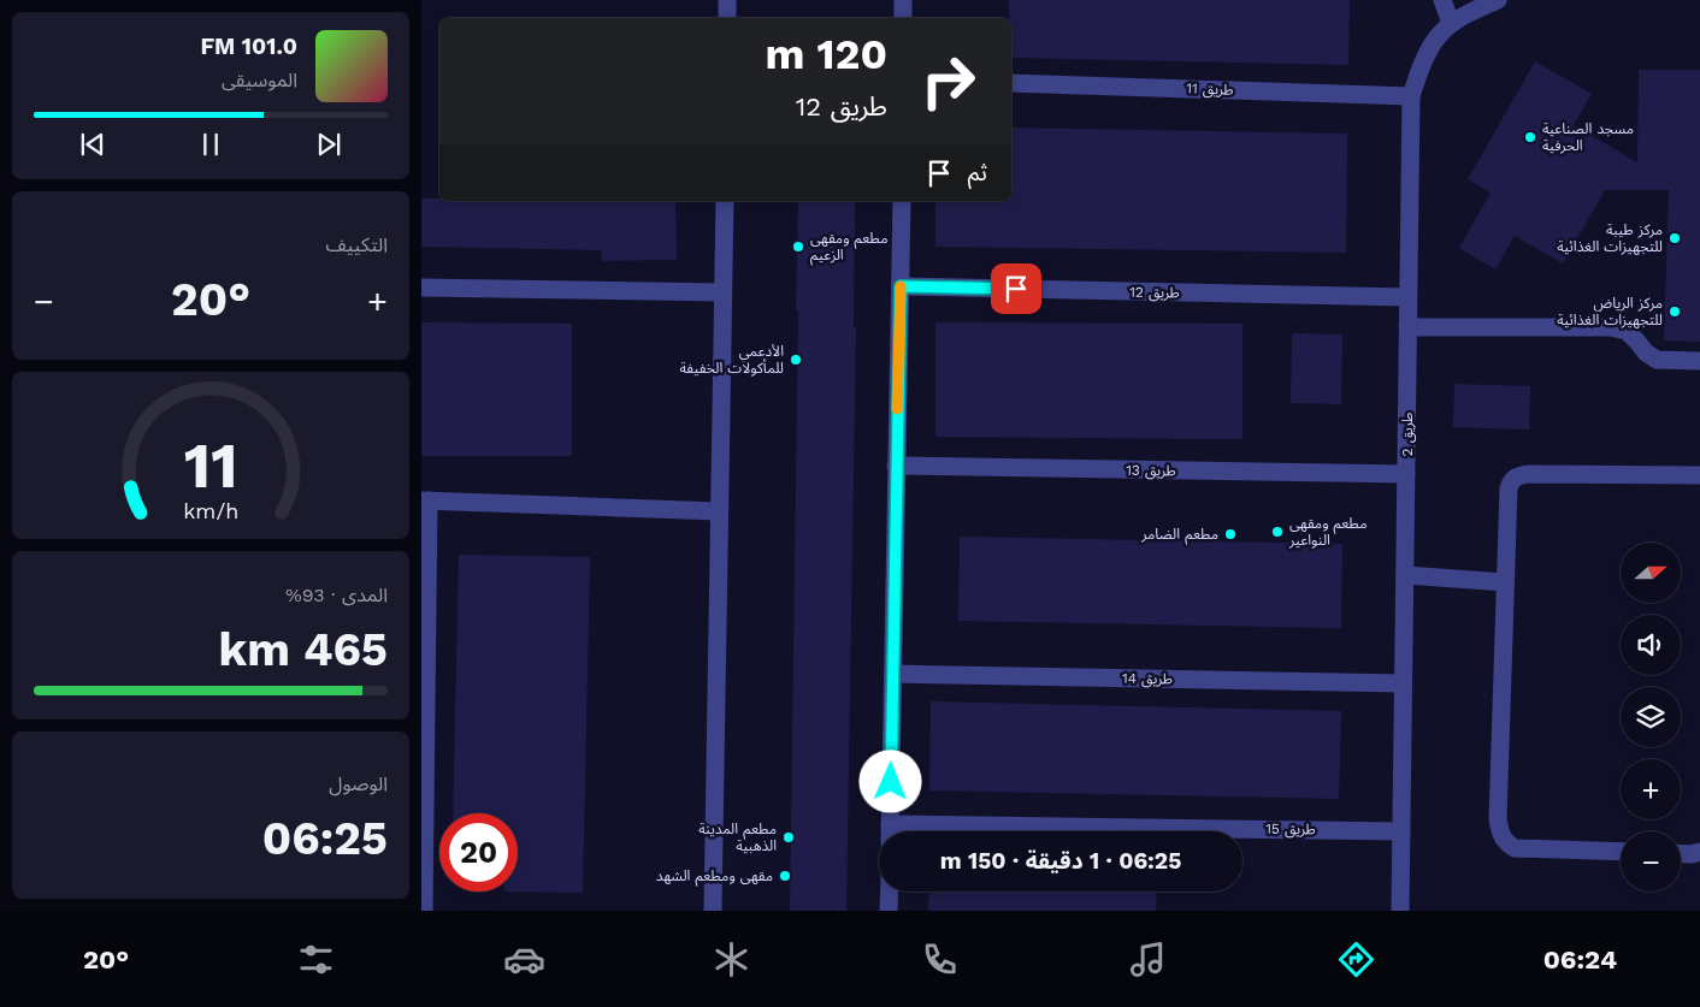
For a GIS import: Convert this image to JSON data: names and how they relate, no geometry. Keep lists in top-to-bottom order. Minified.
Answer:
{"streets":{"street":["طريق 11","طريق 12","طريق 2","طريق 13","طريق 14","طريق 15"]},"crossings":[["طريق 11","طريق 2"],["طريق 12","طريق 2"],["طريق 2","طريق 13"],["طريق 2","طريق 14"],["طريق 2","طريق 15"]],"places":["مسجد الصناعية الحرفية","مركز طيبة للتجهيزات الغذائية","مطعم ومقهى الزعيم","مركز الرياض للتجهيزات الغذائية","الأدعمي للمأكولات الخفيفة","مطعم ومقهى النواعير","مطعم الضامر","مطعم المدينة الذهبية","مقهى ومطعم الشهد"],"north":"right","page":{"turn":["120 m","طريق 12"],"song":["101.0 FM","الموسيقى"],"then":"ثم","tile":["التكييف",["المدى · 93%","465 km"],["الوصول","06:25"]],"heat":["−","20°","+"],"map_buttons":["+","−"],"limit":"20","trip":"06:25 · 1 دقيقة · 150 m","tabs":["06:24","20°"],"gauge":["11","km/h"]}}
